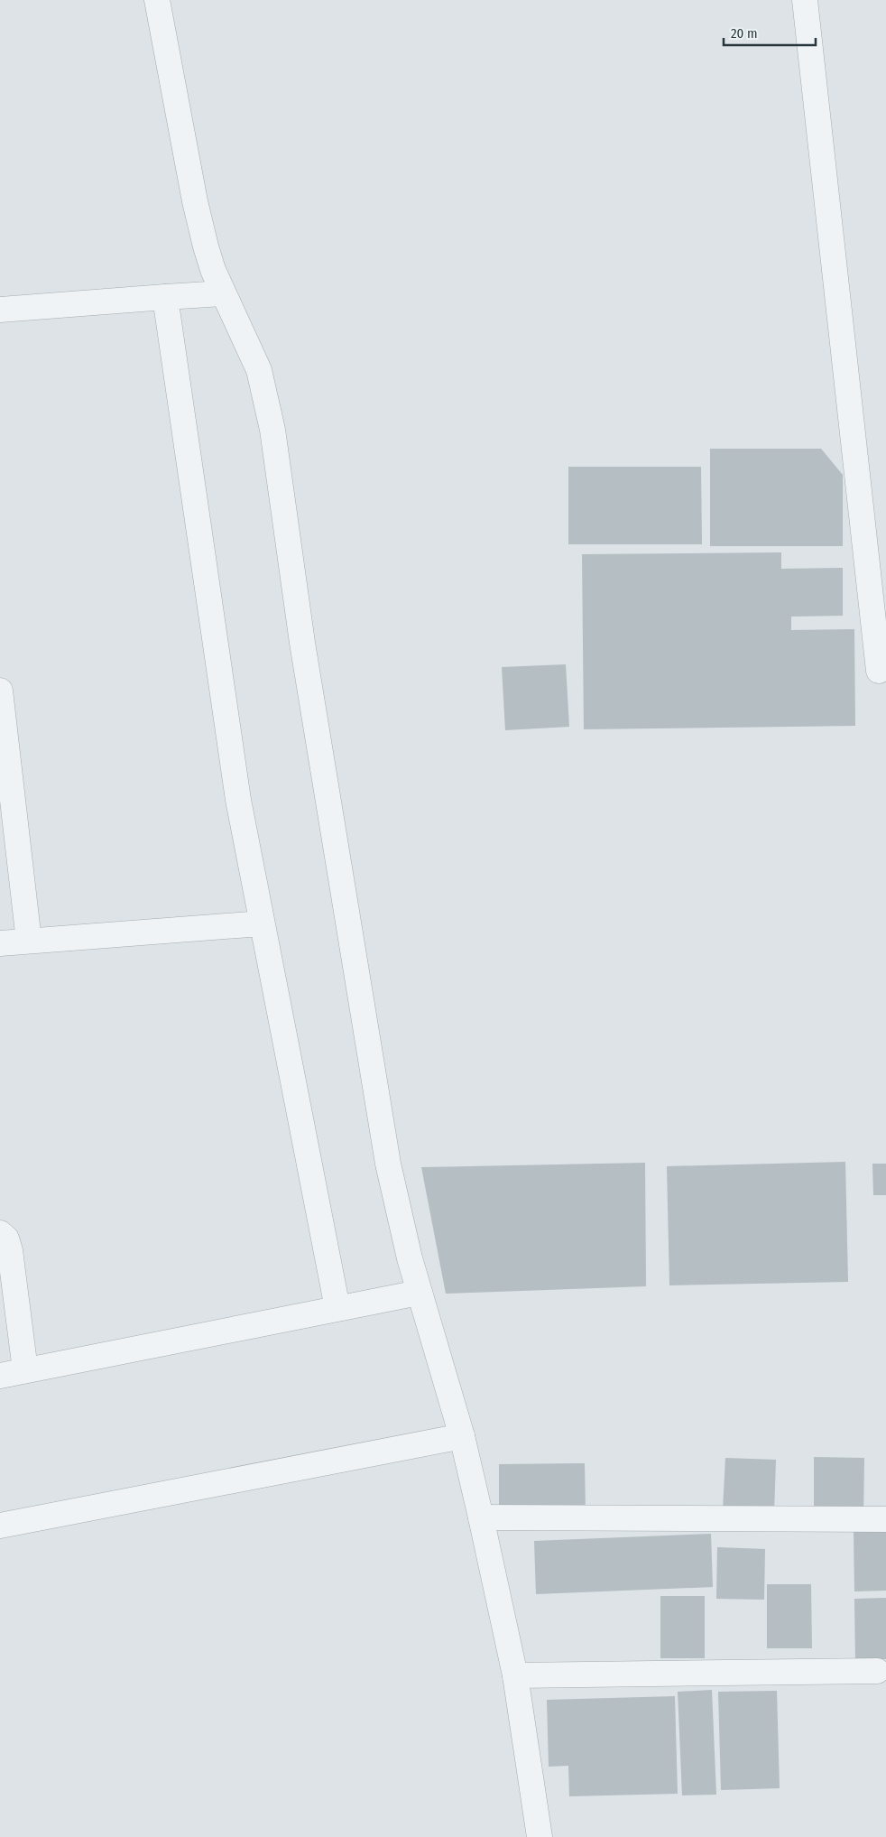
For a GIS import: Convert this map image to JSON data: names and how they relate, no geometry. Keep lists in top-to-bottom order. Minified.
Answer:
{"scale_bar":"20 m"}
